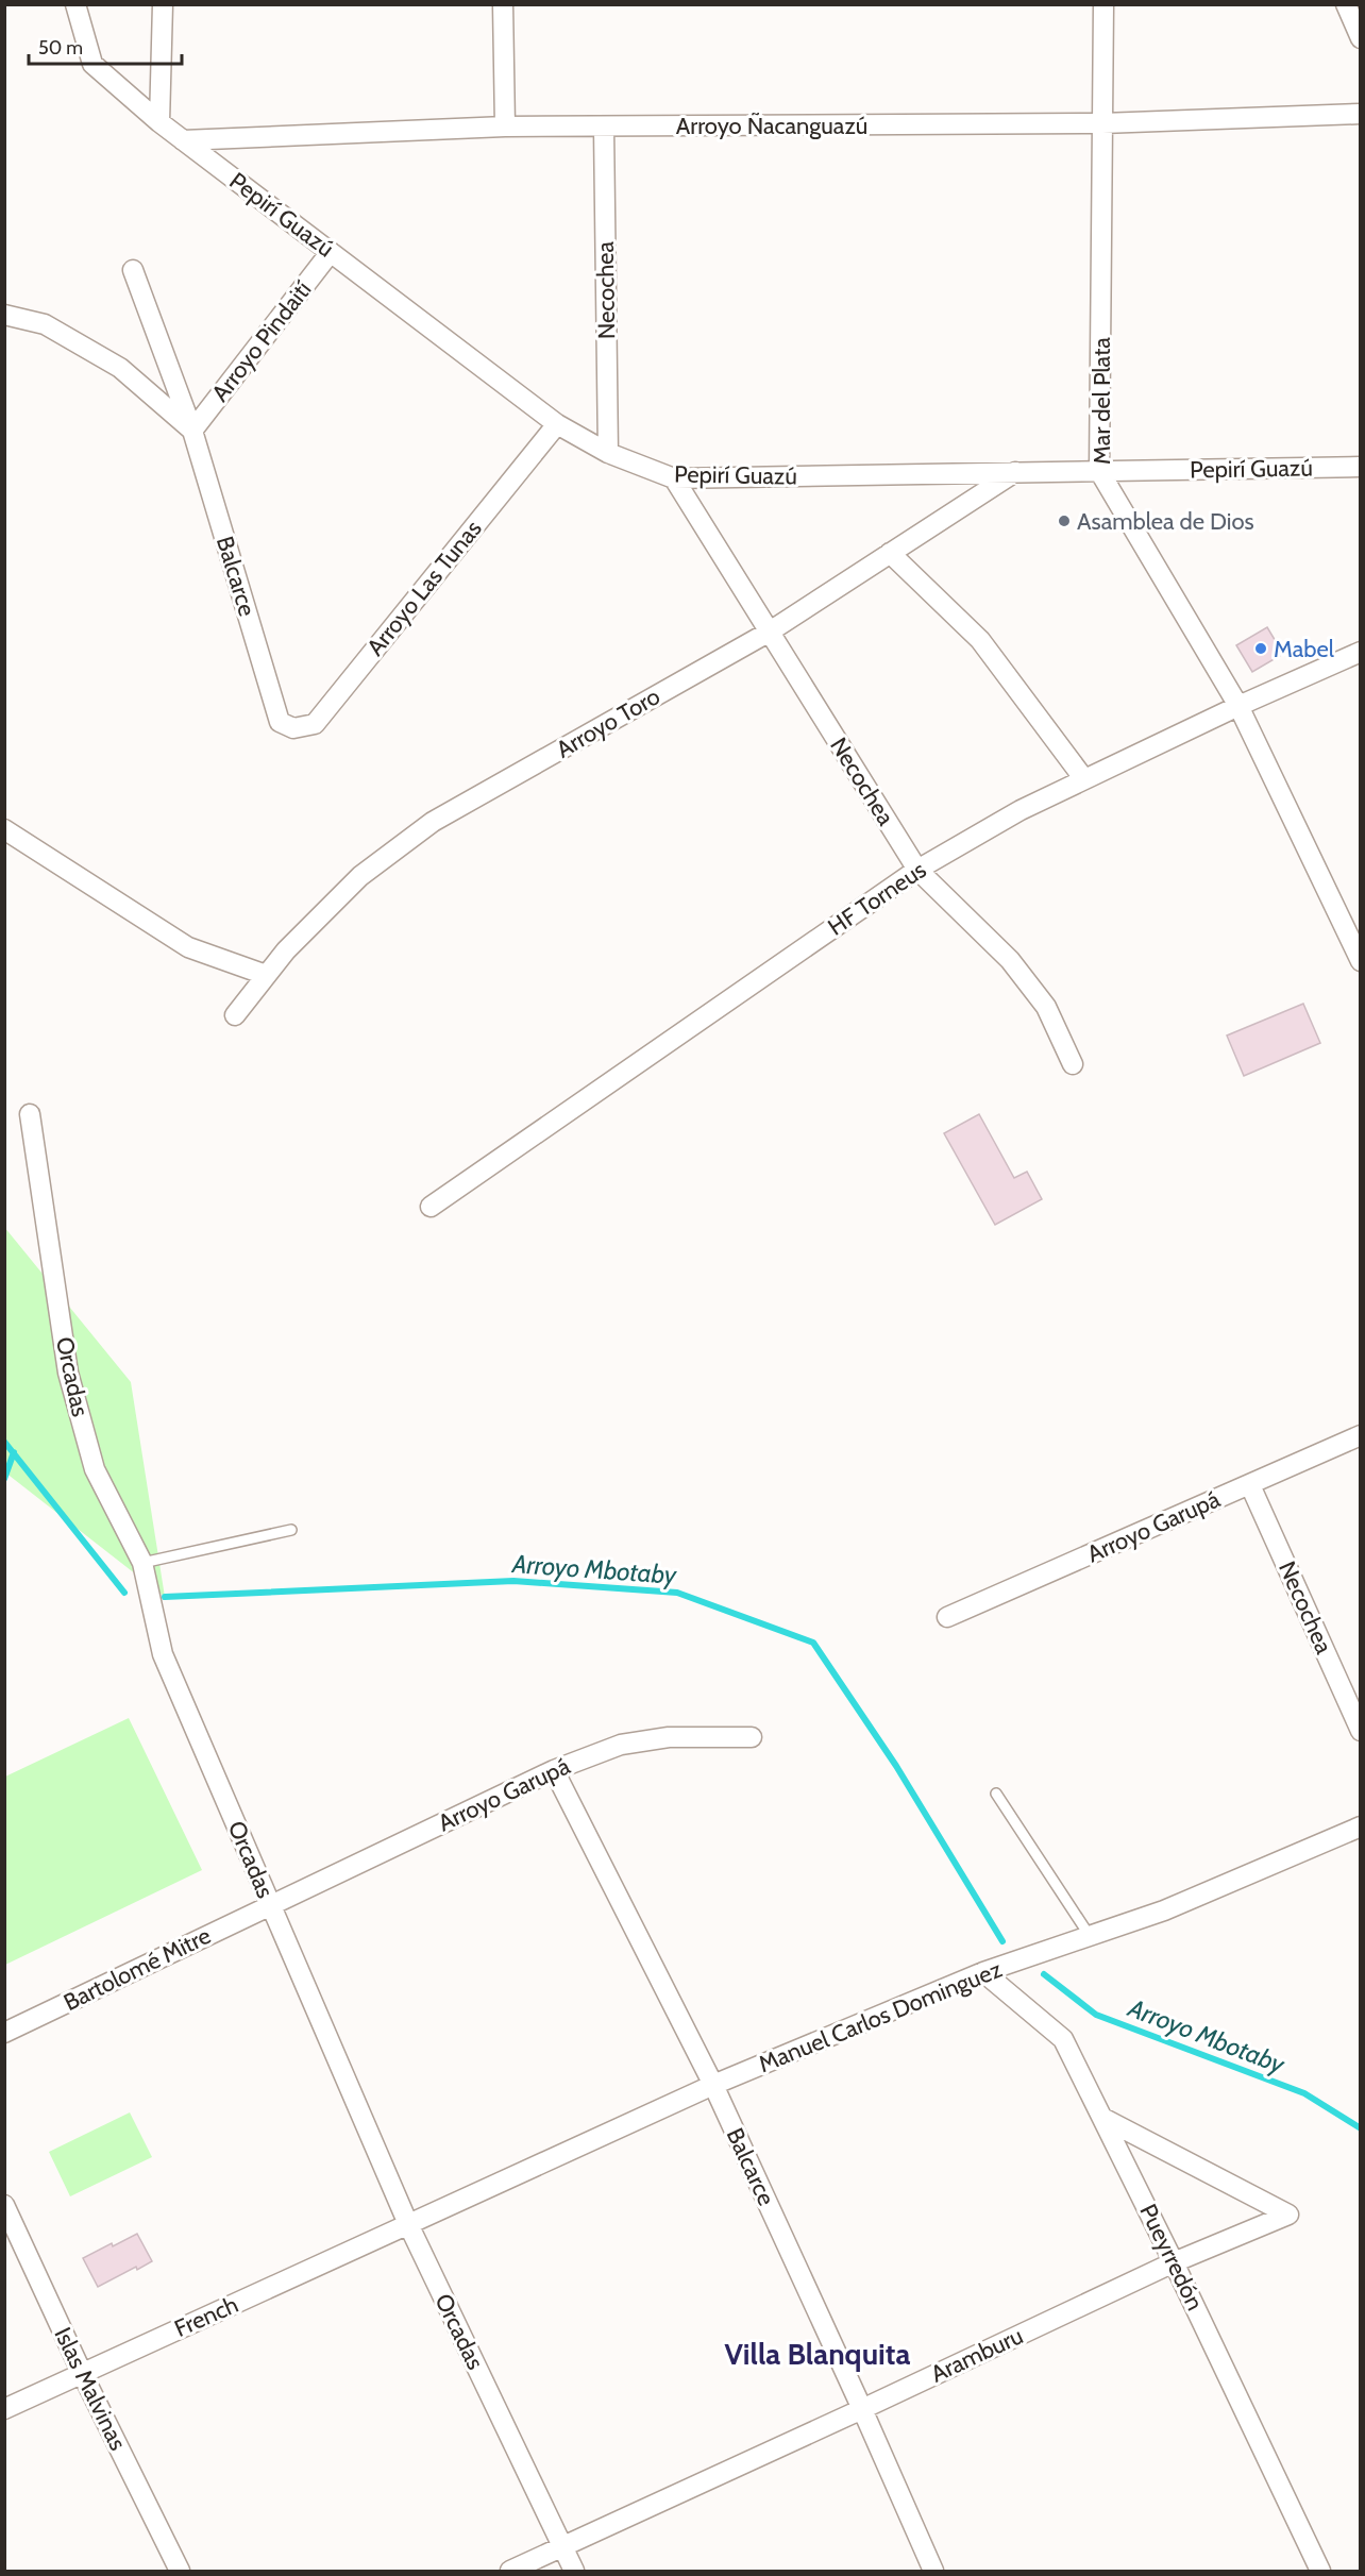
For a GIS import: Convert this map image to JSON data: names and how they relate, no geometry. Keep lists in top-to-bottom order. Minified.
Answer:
{"streets":{"street":["Arroyo Ñacanguazú","Pepirí Guazú","Necochea","Arroyo Pindaití","Mar del Plata","Balcarce","Arroyo Las Tunas","Arroyo Toro","HF Torneus","Orcadas","Arroyo Garupá","Bartolomé Mitre","Manuel Carlos Dominguez","Pueyrredón","French","Aramburu","Islas Malvinas"]},"crossings":[["Arroyo Ñacanguazú","Pepirí Guazú"],["Arroyo Ñacanguazú","Necochea"],["Arroyo Ñacanguazú","Mar del Plata"],["Pepirí Guazú","Necochea"],["Pepirí Guazú","Arroyo Pindaití"],["Pepirí Guazú","Mar del Plata"],["Pepirí Guazú","Arroyo Las Tunas"],["Pepirí Guazú","Arroyo Toro"],["Necochea","Arroyo Toro"],["Necochea","HF Torneus"],["Necochea","Arroyo Garupá"],["Arroyo Pindaití","Balcarce"],["Mar del Plata","HF Torneus"],["Balcarce","Arroyo Las Tunas"],["Balcarce","Arroyo Garupá"],["Balcarce","Manuel Carlos Dominguez"],["Balcarce","Aramburu"],["Orcadas","Arroyo Garupá"],["Orcadas","Bartolomé Mitre"],["Orcadas","Manuel Carlos Dominguez"],["Orcadas","French"],["Orcadas","Aramburu"],["Arroyo Garupá","Bartolomé Mitre"],["Manuel Carlos Dominguez","Pueyrredón"],["Manuel Carlos Dominguez","French"],["Pueyrredón","Aramburu"],["French","Islas Malvinas"]],"districts":["Villa Blanquita"],"water":["Arroyo Mbotaby"],"places":["Asamblea de Dios","Mabel"],"scale_bar":"50 m"}
